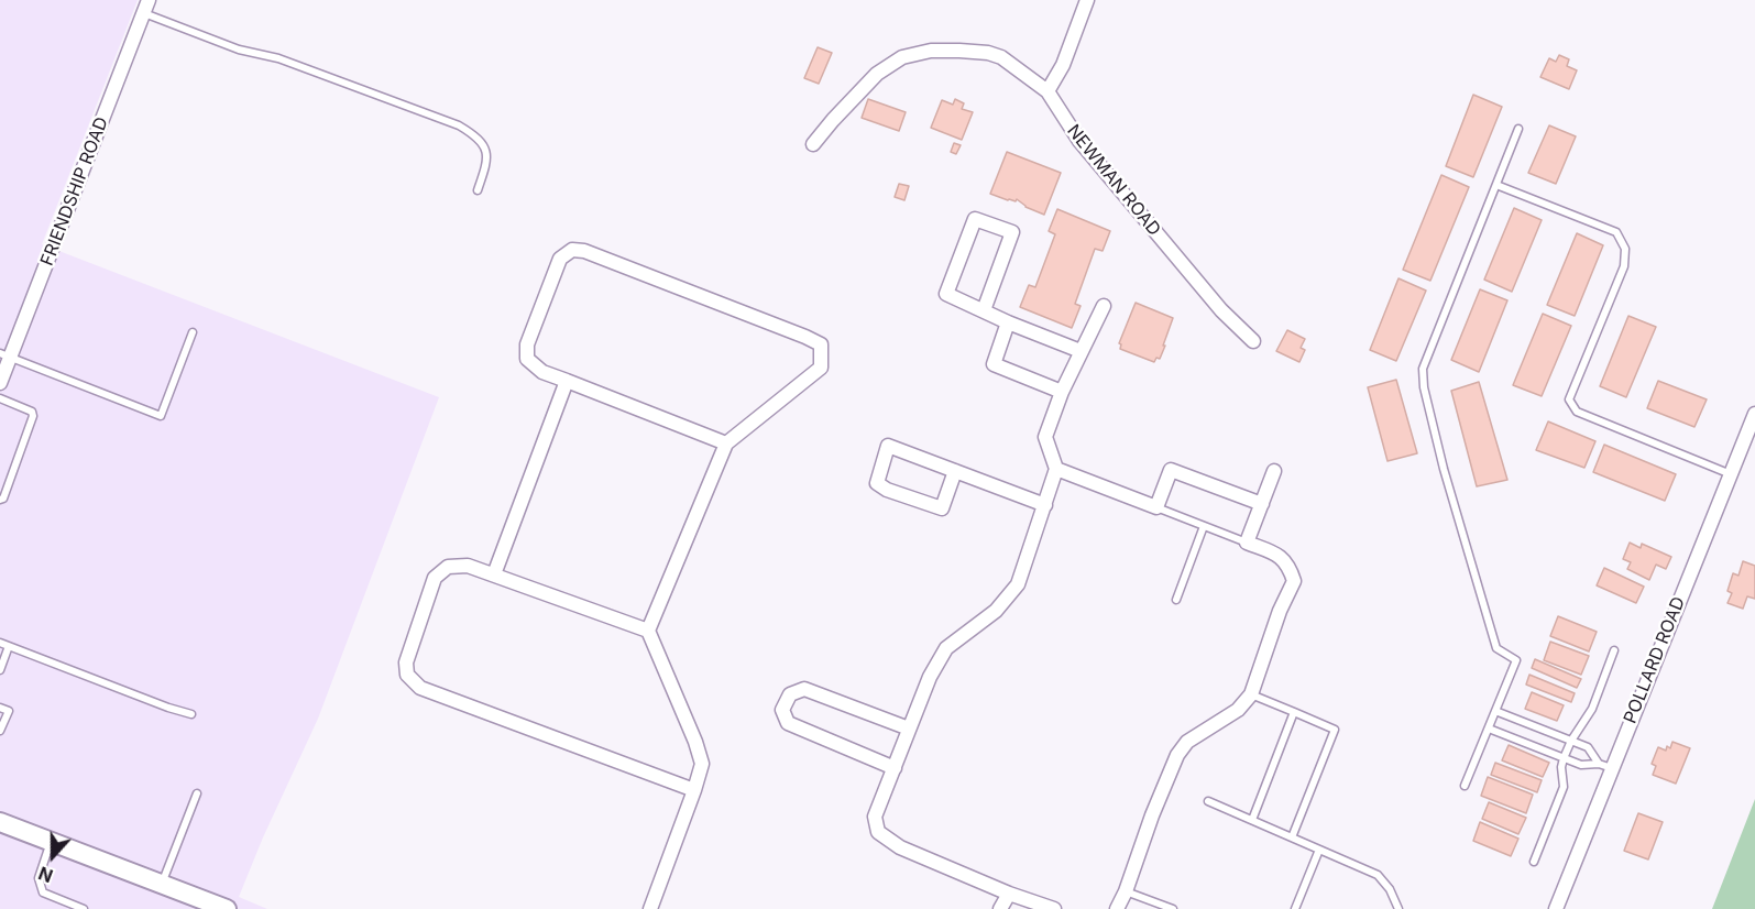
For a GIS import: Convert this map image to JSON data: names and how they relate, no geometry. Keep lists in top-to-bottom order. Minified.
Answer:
{"streets":{"street":["NEWMAN ROAD","FRIENDSHIP ROAD","POLLARD ROAD"]},"north":"bottom"}
